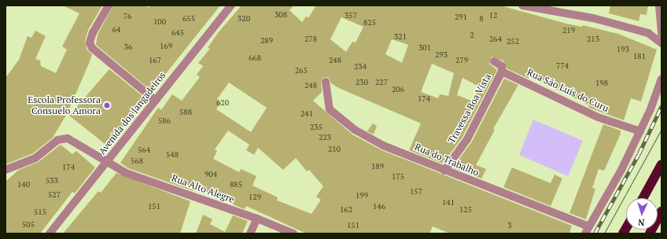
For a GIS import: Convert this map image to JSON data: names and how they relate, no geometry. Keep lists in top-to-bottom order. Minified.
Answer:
{"streets":{"street":["Rua São Luís do Curu","Travessa Boa Vista","Avenida dos Jangadeiros","Rua do Trabalho","Rua Alto Alegre"]},"crossings":[["Rua São Luís do Curu","Travessa Boa Vista"],["Travessa Boa Vista","Rua do Trabalho"],["Avenida dos Jangadeiros","Rua Alto Alegre"]],"places":["Escola Professora Consuelo Amora"],"house_numbers":["308","357","12","76","291","655","320","8","100","825","64","219","645","2","321","278","264","213","289","252","169","36","301","193","293","181","668","167","248","279","774","234","265","230","227","198","248","206","174","620","588","241","586","235","223","210","564","548","568","189","174","904","175","533","140","885","157","527","199","129","141","151","146","162","125","515","505","151","3"],"north":"bottom"}
